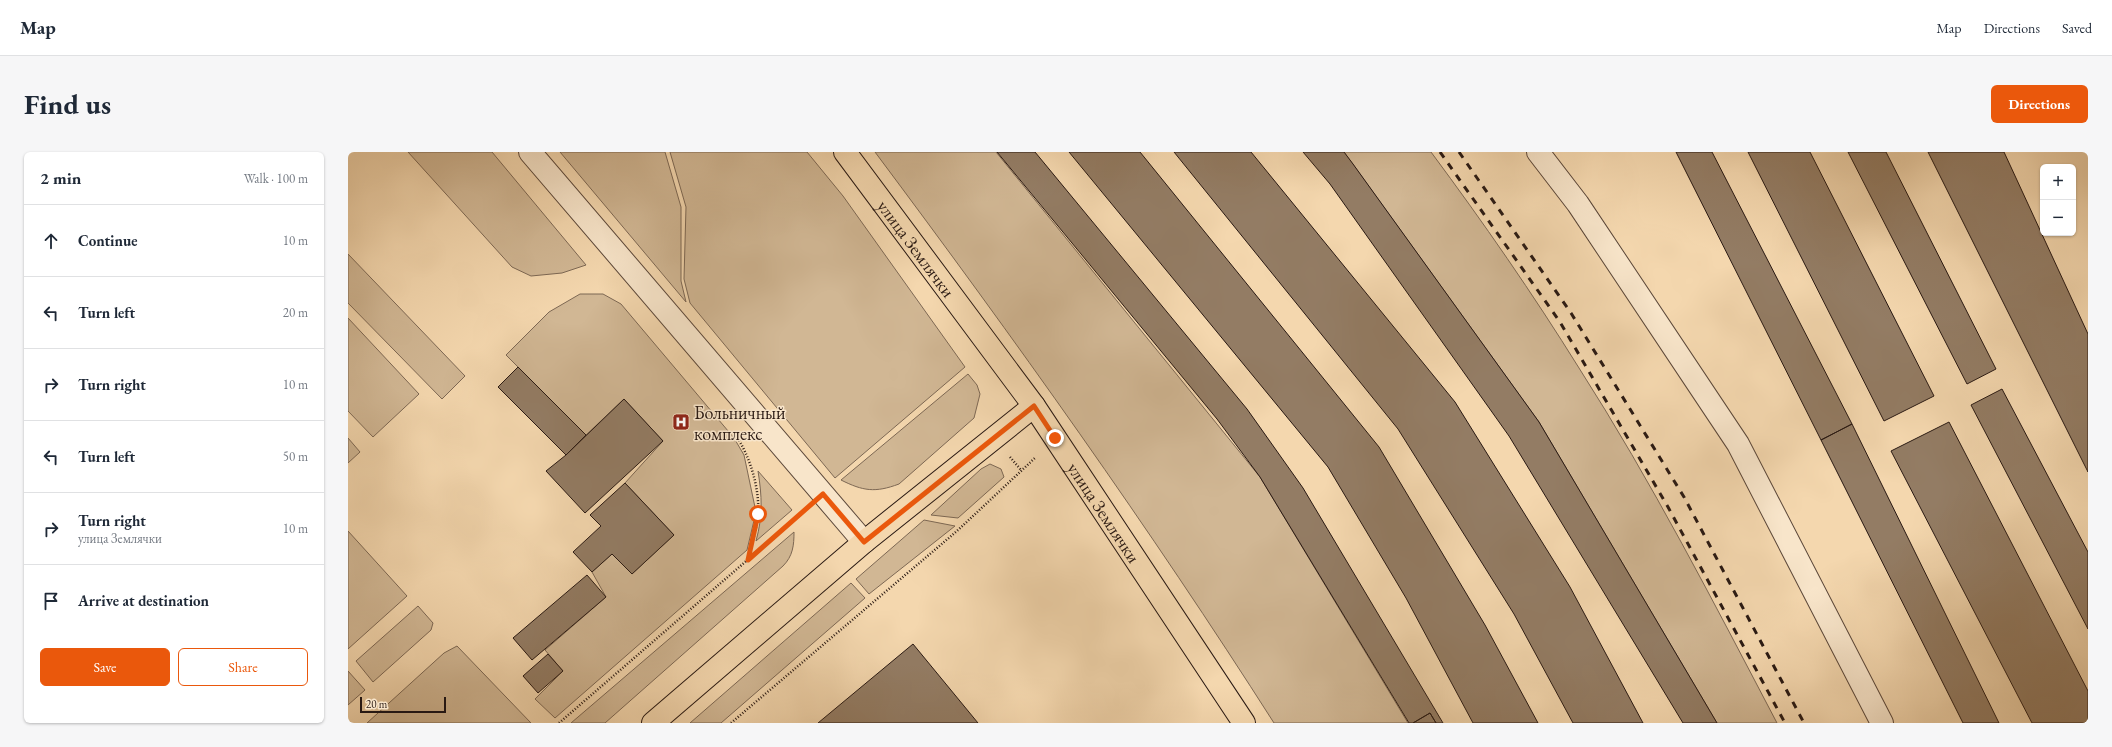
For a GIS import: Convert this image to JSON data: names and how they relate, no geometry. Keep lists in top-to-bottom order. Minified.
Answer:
{"streets":{"main road":["улица Землячки"]},"places":{"hospital":["Больничный комплекс"]},"scale_bar":"20 m","page":{"header":"Map","nav":["Map","Directions","Saved"],"buttons":["Directions",["Save","Share"]],"title":"Find us","heading":["2 min","Walk · 100 m"],"map_buttons":["+","−"],"list":[["Continue","10 m"],["Turn left","20 m"],["Turn right","10 m"],["Turn left","50 m"],["Turn right","улица Землячки","10 m"],"Arrive at destination"],"scale":"20 m"}}
